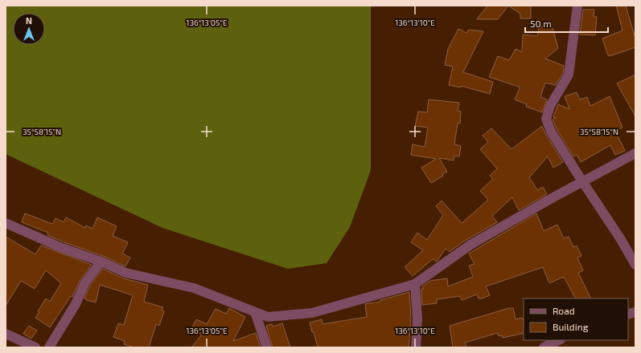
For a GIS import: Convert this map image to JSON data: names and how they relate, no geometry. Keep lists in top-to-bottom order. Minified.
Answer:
{"legend":["Road","Building"],"scale_bar":"50 m","north":"top","coordinates":["136°13'05\"E","136°13'10\"E","35°58'15\"N"]}
